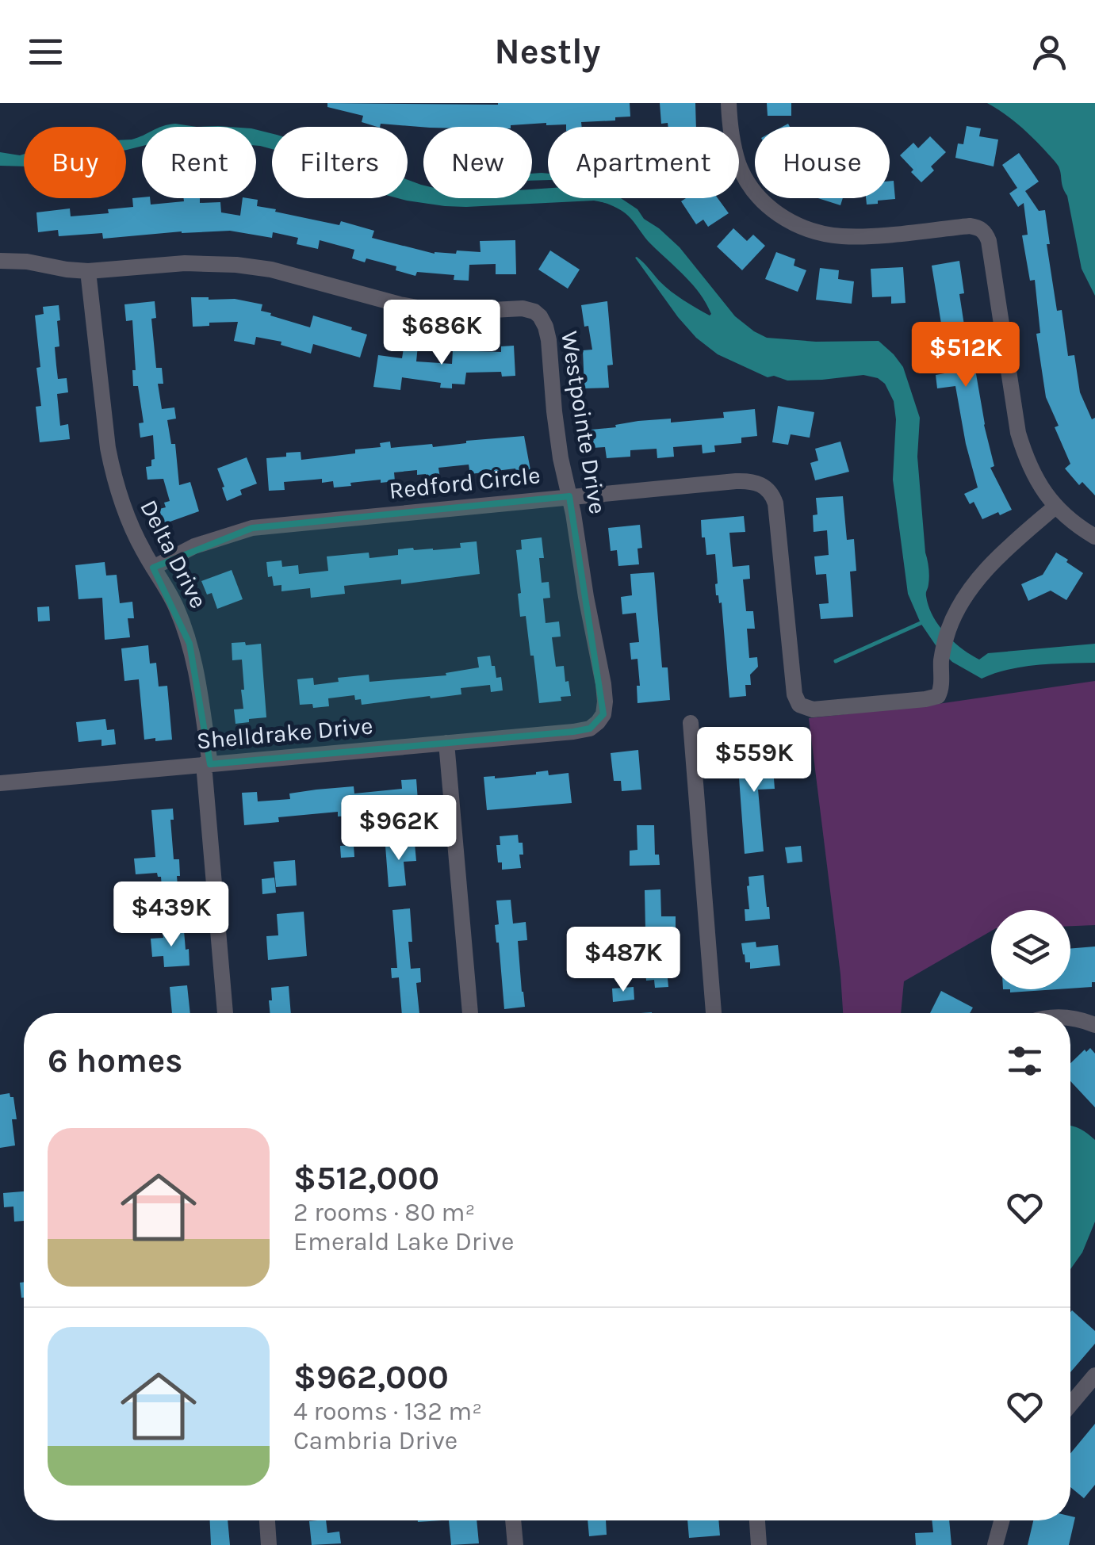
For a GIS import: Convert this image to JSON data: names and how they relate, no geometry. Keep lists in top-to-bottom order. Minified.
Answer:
{"streets":{"street":["Westpointe Drive","Redford Circle","Delta Drive","Shelldrake Drive"]},"crossings":[["Westpointe Drive","Redford Circle"],["Westpointe Drive","Delta Drive"],["Westpointe Drive","Shelldrake Drive"],["Redford Circle","Delta Drive"],["Delta Drive","Shelldrake Drive"]],"page":{"header":"Nestly","chip":["Buy","Rent","Filters","New","Apartment","House"],"price":["$686K","$512K","$559K","$962K","$439K","$487K"],"heading":"6 homes","list":[{"name":"$512,000","note":"2 rooms · 80 m² · Emerald Lake Drive"},{"name":"$962,000","note":"4 rooms · 132 m² · Cambria Drive"}]}}
